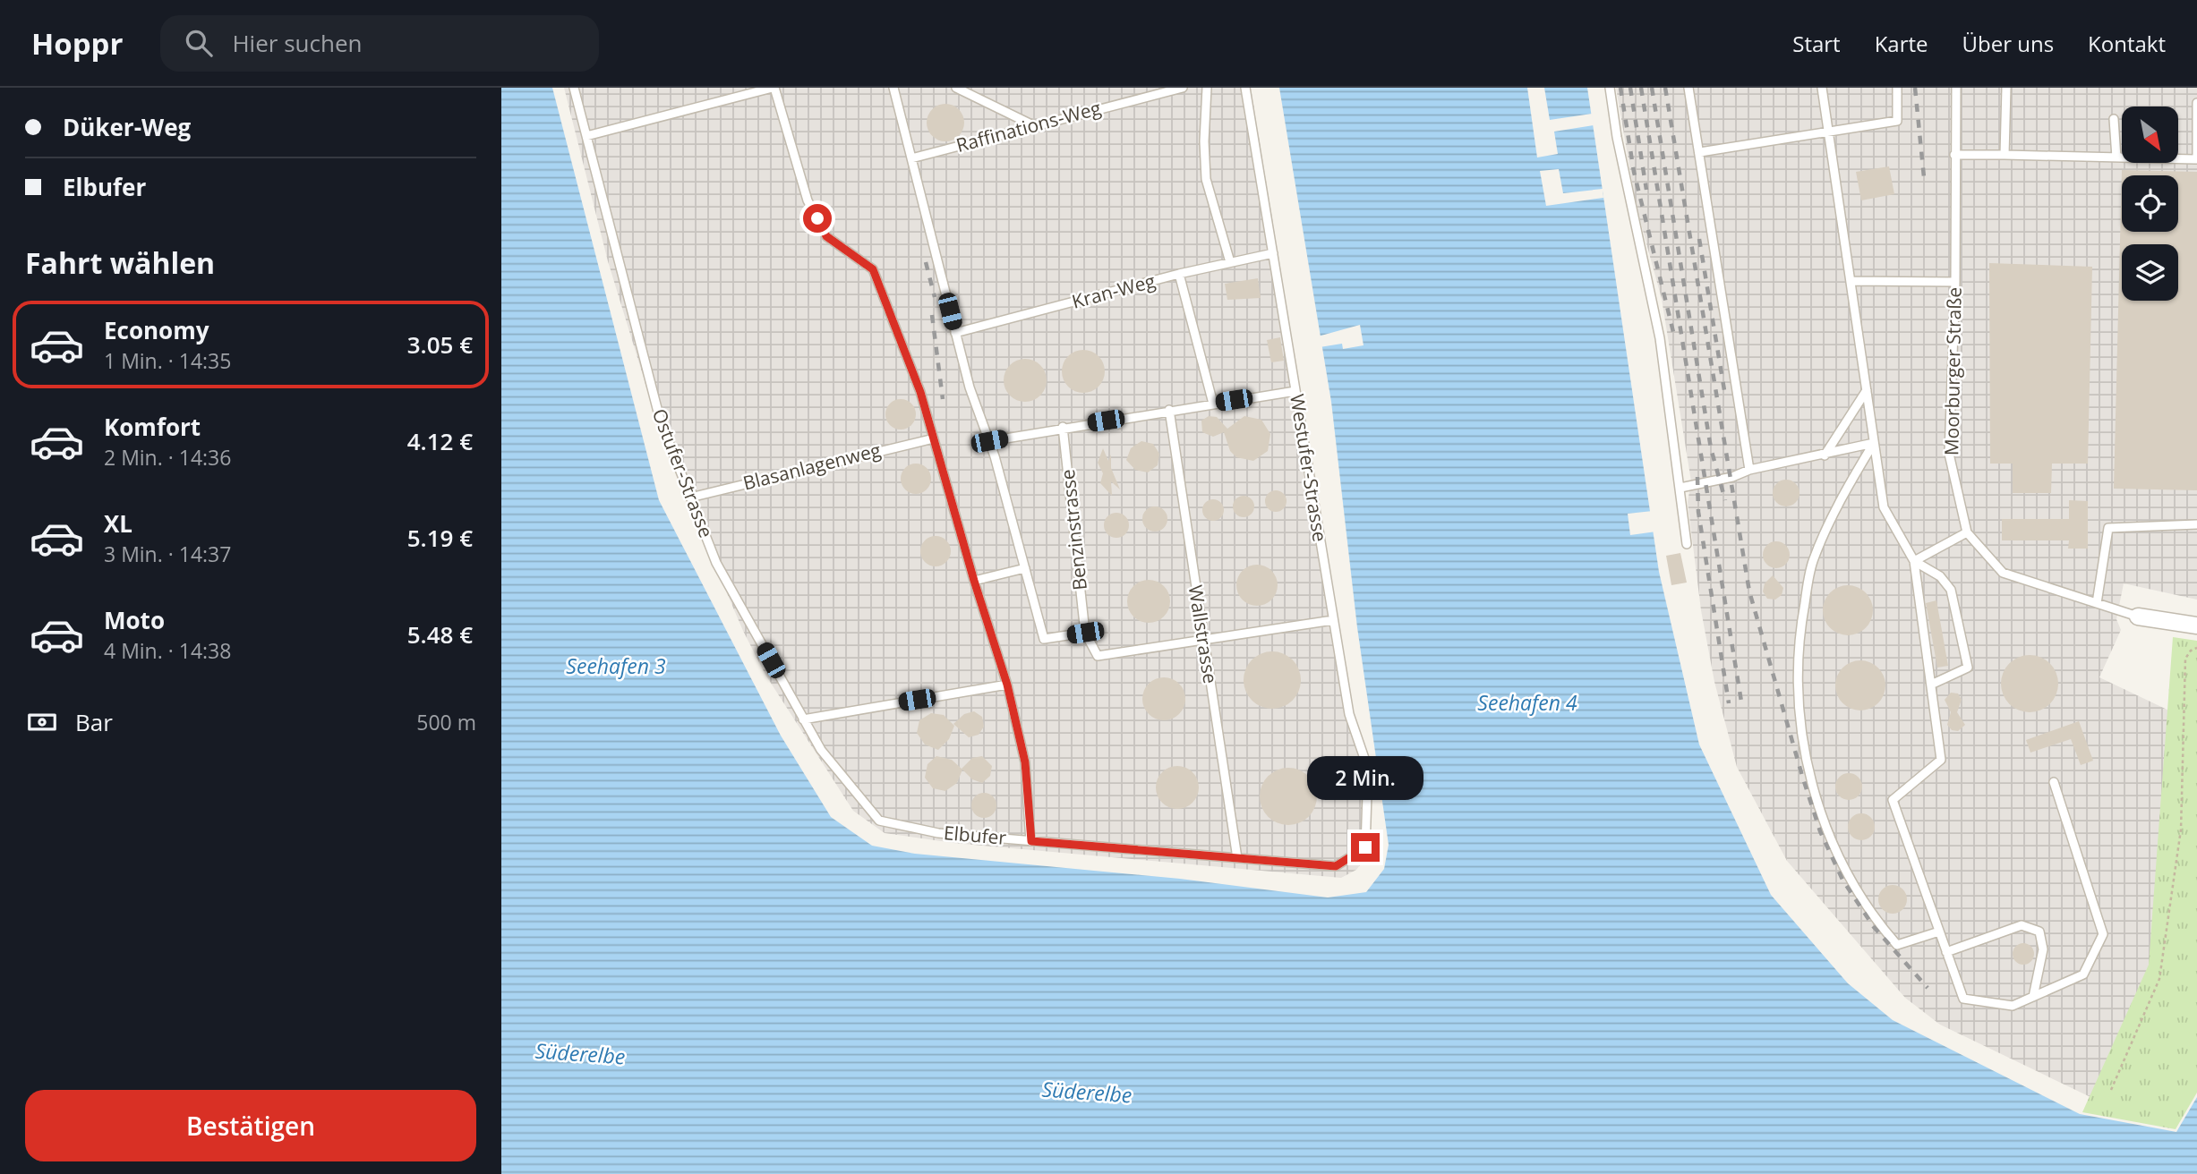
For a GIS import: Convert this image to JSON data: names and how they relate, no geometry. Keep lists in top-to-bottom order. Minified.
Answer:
{"streets":{"lane":["Raffinations-Weg","Kran-Weg","Moorburger Straße","Blasanlagenweg","Westufer-Strasse","Ostufer-Strasse","Benzinstrasse","Wallstrasse","Elbufer"]},"crossings":[["Kran-Weg","Westufer-Strasse"],["Blasanlagenweg","Ostufer-Strasse"],["Westufer-Strasse","Elbufer"],["Ostufer-Strasse","Elbufer"],["Wallstrasse","Elbufer"]],"water":["Seehafen 3","Seehafen 4","Süderelbe"],"north":"bottom right","page":{"header":"Hoppr","search":"Hier suchen","nav":["Start","Karte","Über uns","Kontakt"],"banner":["Düker-Weg","Elbufer"],"heading":"Fahrt wählen","list":[{"name":"Economy","note":"1 Min. · 14:35","value":"3.05 €"},{"name":"Komfort","note":"2 Min. · 14:36","value":"4.12 €"},{"name":"XL","note":"3 Min. · 14:37","value":"5.19 €"},{"name":"Moto","note":"4 Min. · 14:38","value":"5.48 €"}],"pay":["Bar","500 m"],"bubble":"2 Min.","buttons":"Bestätigen"}}
